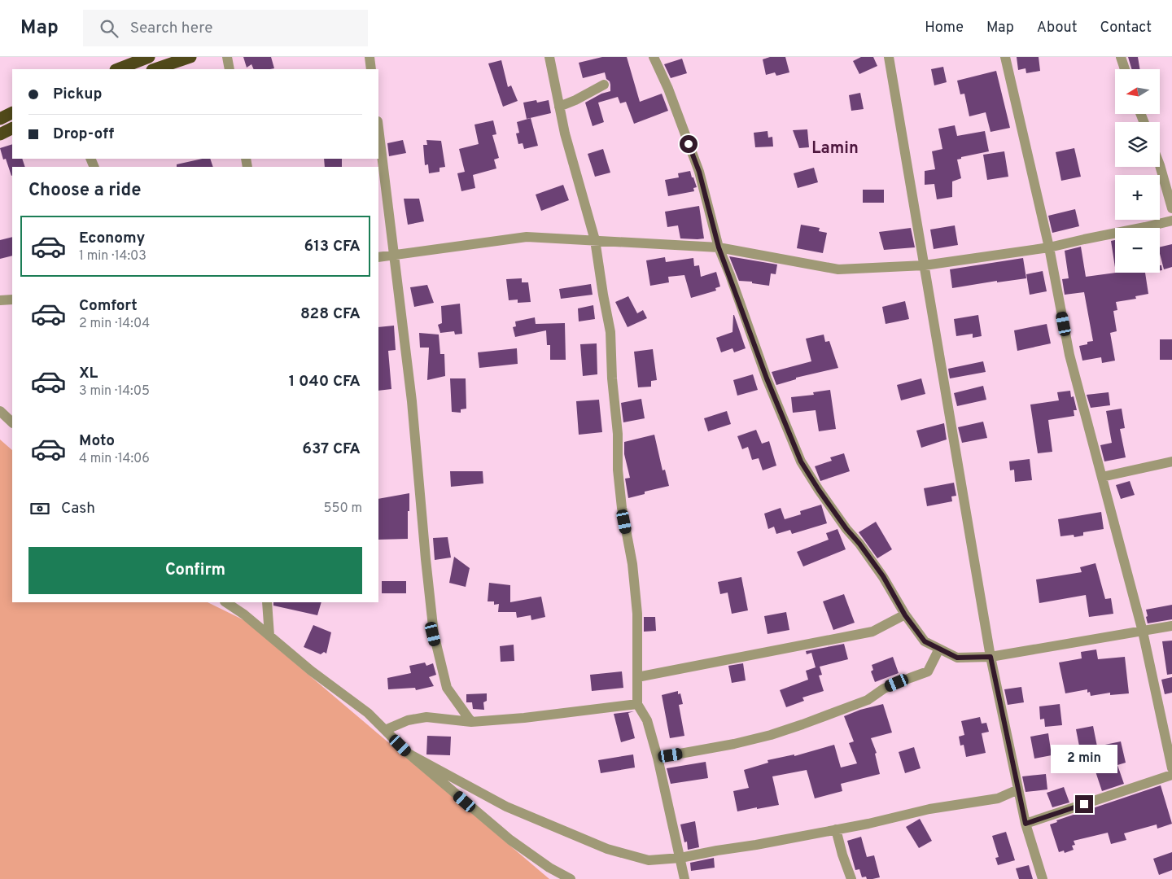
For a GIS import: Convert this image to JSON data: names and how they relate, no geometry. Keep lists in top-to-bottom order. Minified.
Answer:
{"districts":["Lamin"],"north":"left","page":{"header":"Map","search":"Search here","nav":["Home","Map","About","Contact"],"map_buttons":["+","−"],"banner":["Pickup","Drop-off"],"heading":"Choose a ride","list":[{"name":"Economy","note":"1 min · 14:03","value":"613 CFA"},{"name":"Comfort","note":"2 min · 14:04","value":"828 CFA"},{"name":"XL","note":"3 min · 14:05","value":"1 040 CFA"},{"name":"Moto","note":"4 min · 14:06","value":"637 CFA"}],"pay":["Cash","550 m"],"buttons":"Confirm","bubble":"2 min"}}
